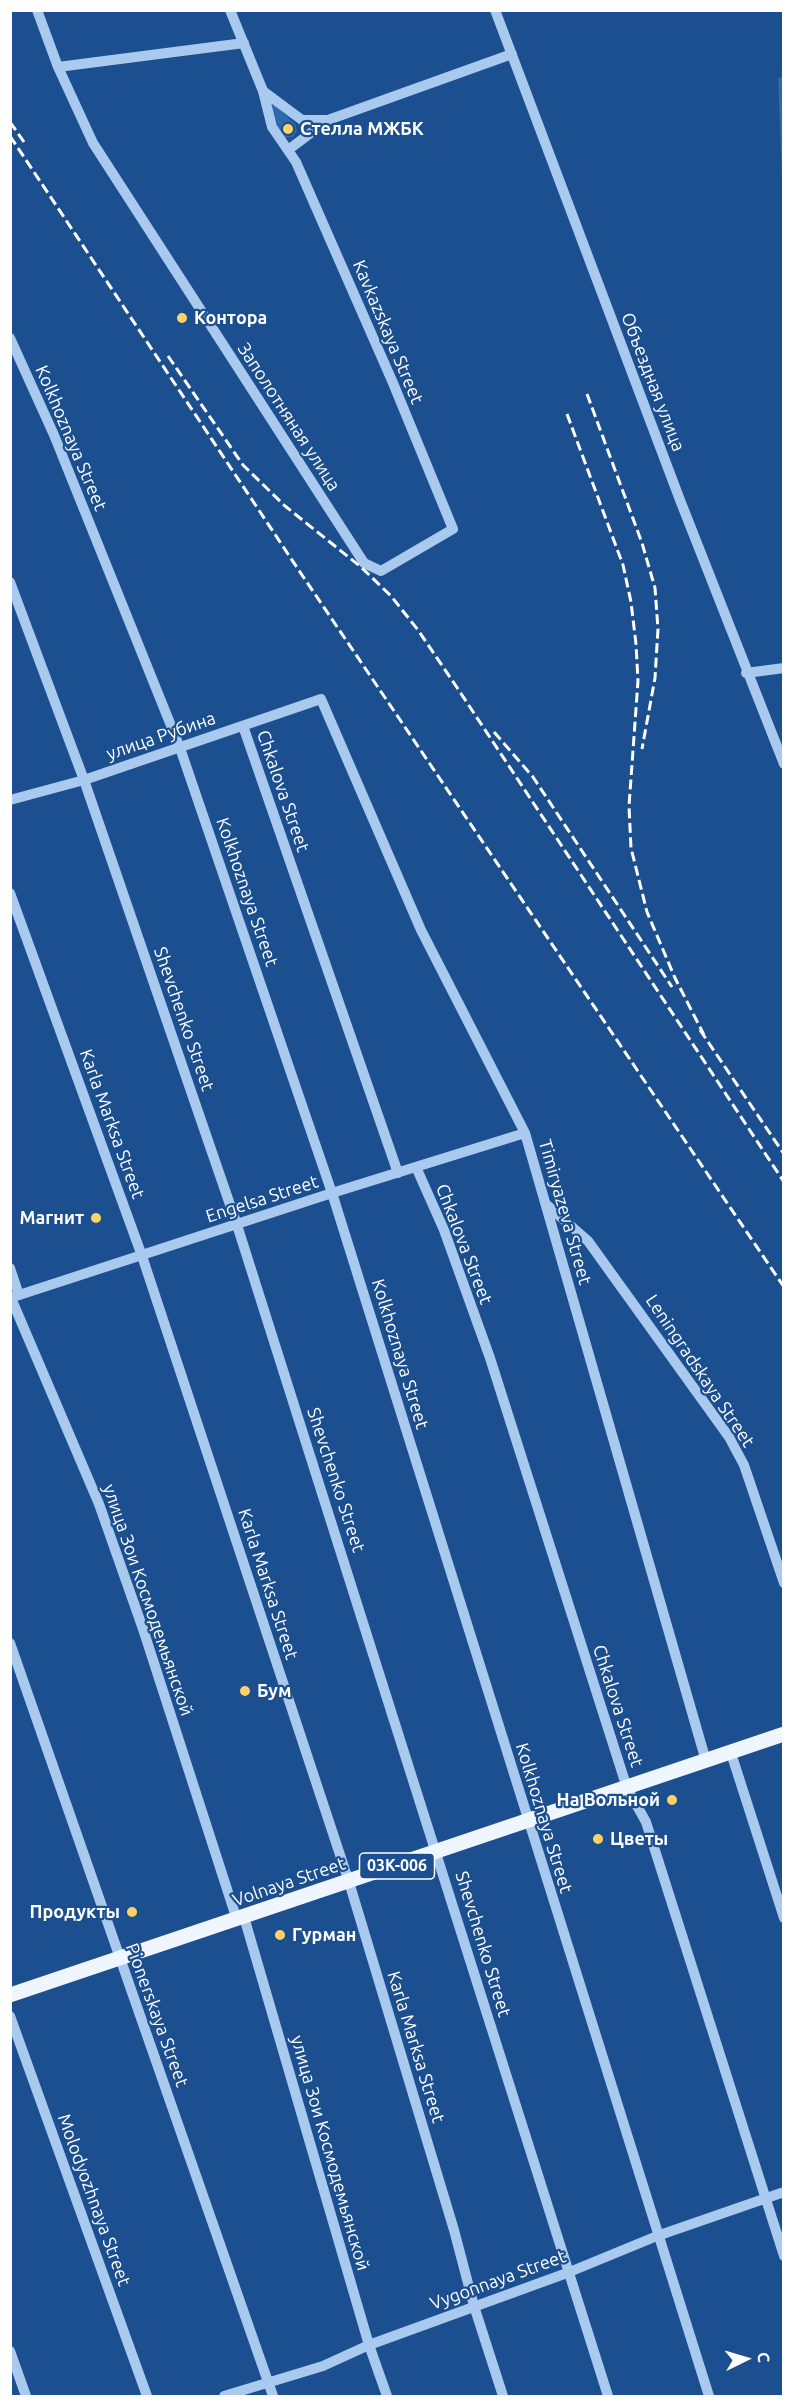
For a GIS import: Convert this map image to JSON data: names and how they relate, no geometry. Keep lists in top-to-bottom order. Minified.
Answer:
{"streets":{"main road":["03К-006","Volnaya Street"],"street":["Kavkazskaya Street","Объездная улица","Заполотняная улица","Kolkhoznaya Street","улица Рубина","Chkalova Street","Shevchenko Street","Karla Marksa Street","Engelsa Street","Timiryazeva Street","Leningradskaya Street","улица Зои Космодемьянской","Pionerskaya Street","Molodyozhnaya Street","Vygonnaya Street"]},"crossings":[["Kavkazskaya Street","Заполотняная улица"],["Kolkhoznaya Street","улица Рубина"],["Kolkhoznaya Street","Engelsa Street"],["Kolkhoznaya Street","Volnaya Street"],["Kolkhoznaya Street","Vygonnaya Street"],["улица Рубина","Chkalova Street"],["улица Рубина","Shevchenko Street"],["улица Рубина","Timiryazeva Street"],["Chkalova Street","Engelsa Street"],["Chkalova Street","Volnaya Street"],["Chkalova Street","Vygonnaya Street"],["Shevchenko Street","Engelsa Street"],["Shevchenko Street","Volnaya Street"],["Shevchenko Street","Vygonnaya Street"],["Karla Marksa Street","Engelsa Street"],["Karla Marksa Street","Volnaya Street"],["Karla Marksa Street","Vygonnaya Street"],["Engelsa Street","Timiryazeva Street"],["Engelsa Street","улица Зои Космодемьянской"],["Timiryazeva Street","Leningradskaya Street"],["Timiryazeva Street","Volnaya Street"],["улица Зои Космодемьянской","Volnaya Street"],["улица Зои Космодемьянской","Vygonnaya Street"],["Volnaya Street","Pionerskaya Street"],["Pionerskaya Street","Vygonnaya Street"]],"places":["Стелла МЖБК","Контора","Магнит","Бум","На Вольной","Цветы","Продукты","Гурман"],"north":"right"}
